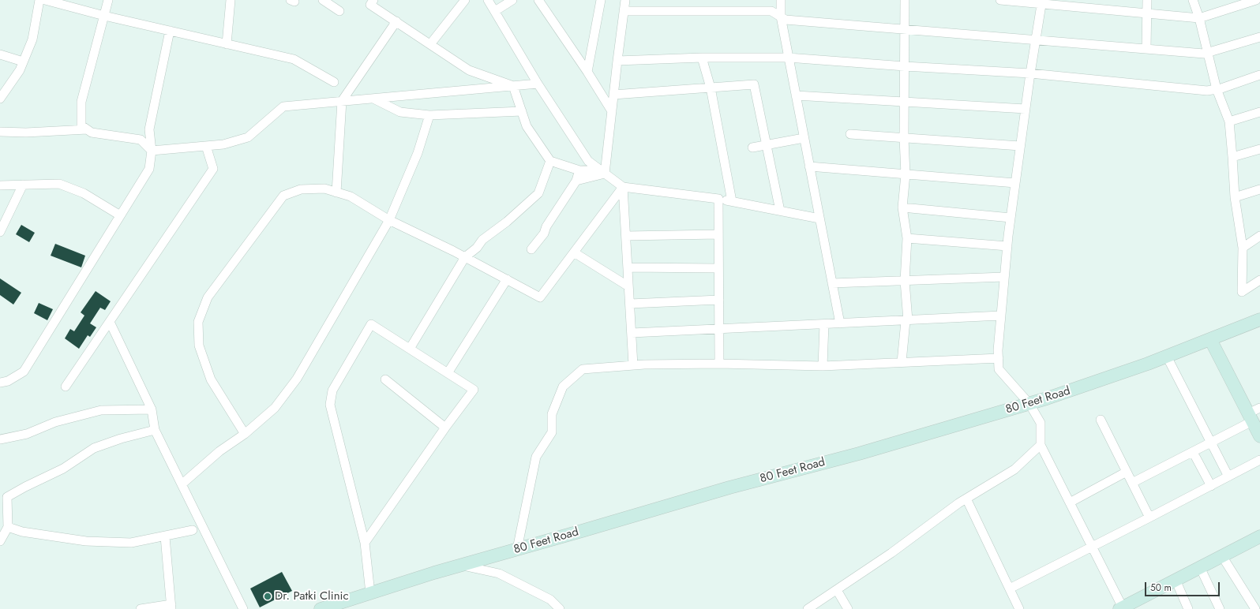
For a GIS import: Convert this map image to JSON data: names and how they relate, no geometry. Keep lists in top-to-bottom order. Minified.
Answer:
{"streets":{"main road":["80 Feet Road"]},"places":["Dr. Patki Clinic"],"scale_bar":"50 m"}
